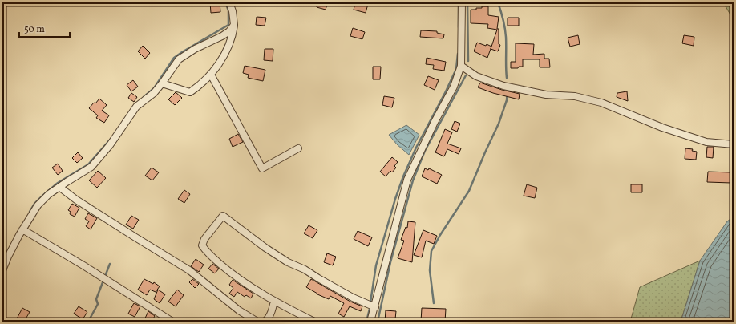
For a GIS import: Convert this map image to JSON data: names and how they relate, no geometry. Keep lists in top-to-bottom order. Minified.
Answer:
{"scale_bar":"50 m"}
